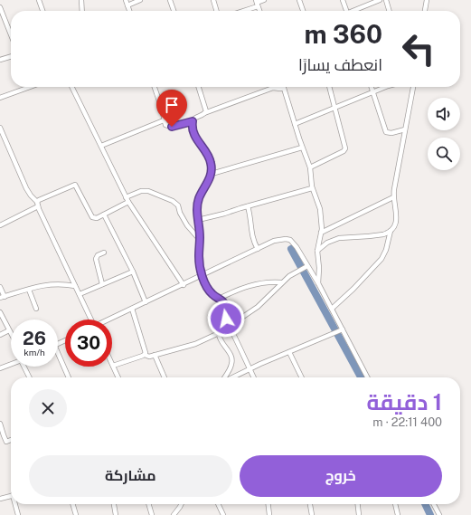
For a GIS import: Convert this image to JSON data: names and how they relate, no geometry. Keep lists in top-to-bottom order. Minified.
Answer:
{"page":{"turn":["360 m","انعطف يسارًا"],"speed":"26 km/h","limit":"30","heading":["1 دقيقة","400 m · 22:11"],"buttons":["خروج","مشاركة"]}}
